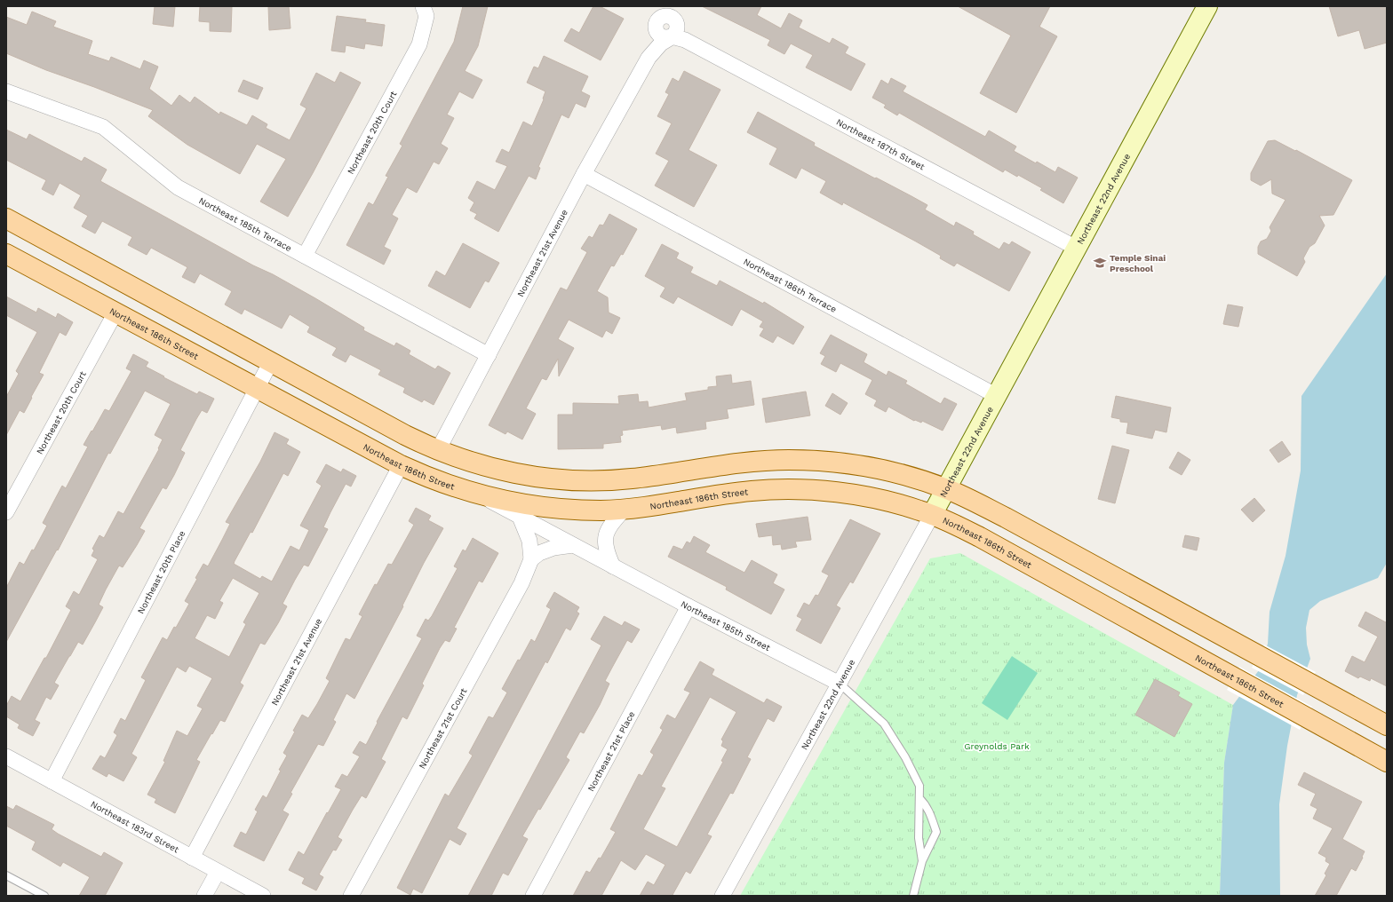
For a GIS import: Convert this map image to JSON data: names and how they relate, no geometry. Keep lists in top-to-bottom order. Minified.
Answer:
{"streets":{"main road":["Northeast 186th Street"],"street":["Northeast 20th Court","Northeast 187th Street","Northeast 22nd Avenue","Northeast 185th Terrace","Northeast 21st Avenue","Northeast 186th Terrace","Northeast 20th Place","Northeast 185th Street","Northeast 21st Court","Northeast 21st Place","Northeast 183rd Street"]},"crossings":[["Northeast 20th Court","Northeast 185th Terrace"],["Northeast 20th Court","Northeast 186th Street"],["Northeast 187th Street","Northeast 22nd Avenue"],["Northeast 187th Street","Northeast 21st Avenue"],["Northeast 22nd Avenue","Northeast 186th Terrace"],["Northeast 22nd Avenue","Northeast 186th Street"],["Northeast 22nd Avenue","Northeast 185th Street"],["Northeast 185th Terrace","Northeast 21st Avenue"],["Northeast 21st Avenue","Northeast 186th Terrace"],["Northeast 21st Avenue","Northeast 186th Street"],["Northeast 21st Avenue","Northeast 183rd Street"],["Northeast 186th Street","Northeast 20th Place"],["Northeast 186th Street","Northeast 185th Street"],["Northeast 20th Place","Northeast 183rd Street"],["Northeast 185th Street","Northeast 21st Place"]],"parks":["Greynolds Park"],"places":{"school or university":["Temple Sinai Preschool"]}}
